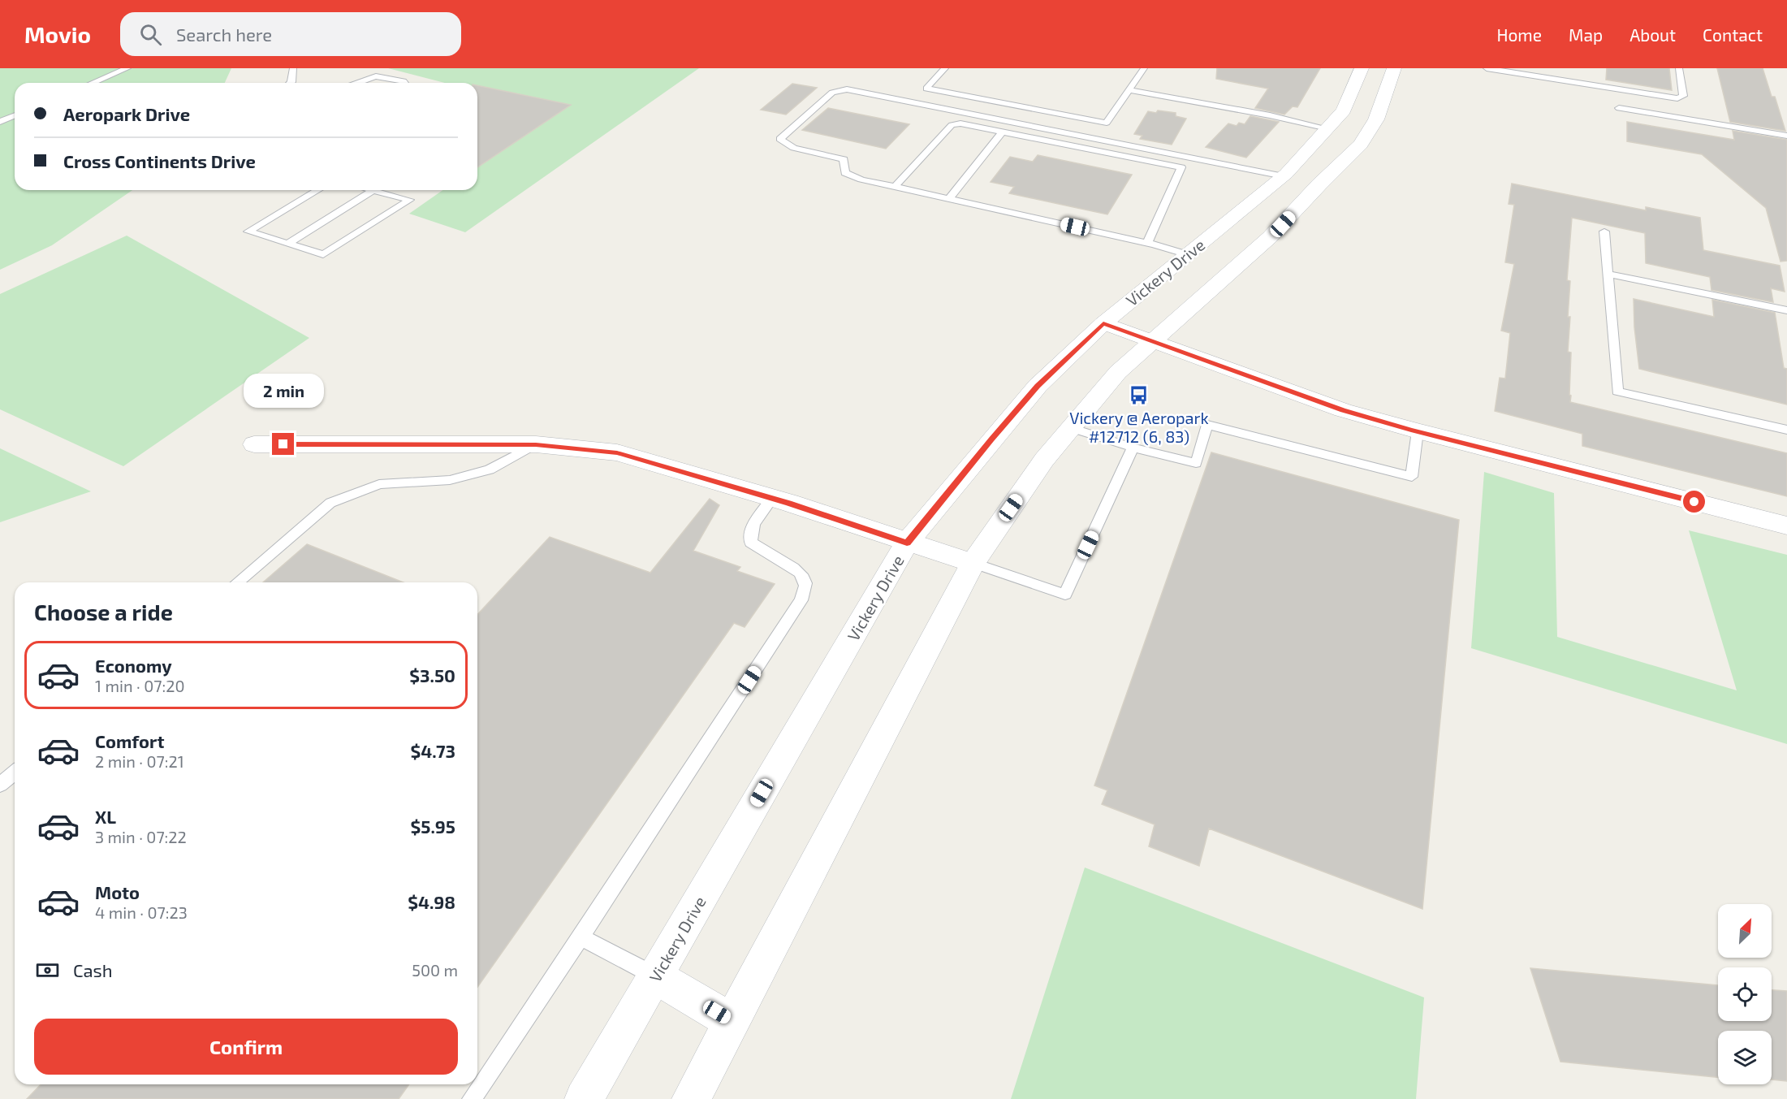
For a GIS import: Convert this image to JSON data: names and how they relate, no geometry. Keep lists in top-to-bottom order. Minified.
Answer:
{"streets":{"main road":["Vickery Drive"]},"places":{"bus stop":["Vickery @ Aeropark #12712 (6, 83)"]},"north":"top right","page":{"header":"Movio","search":"Search here","nav":["Home","Map","About","Contact"],"banner":["Aeropark Drive","Cross Continents Drive"],"bubble":"2 min","heading":"Choose a ride","list":[{"name":"Economy","note":"1 min · 07:20","value":"$3.50"},{"name":"Comfort","note":"2 min · 07:21","value":"$4.73"},{"name":"XL","note":"3 min · 07:22","value":"$5.95"},{"name":"Moto","note":"4 min · 07:23","value":"$4.98"}],"pay":["Cash","500 m"],"buttons":"Confirm"}}
